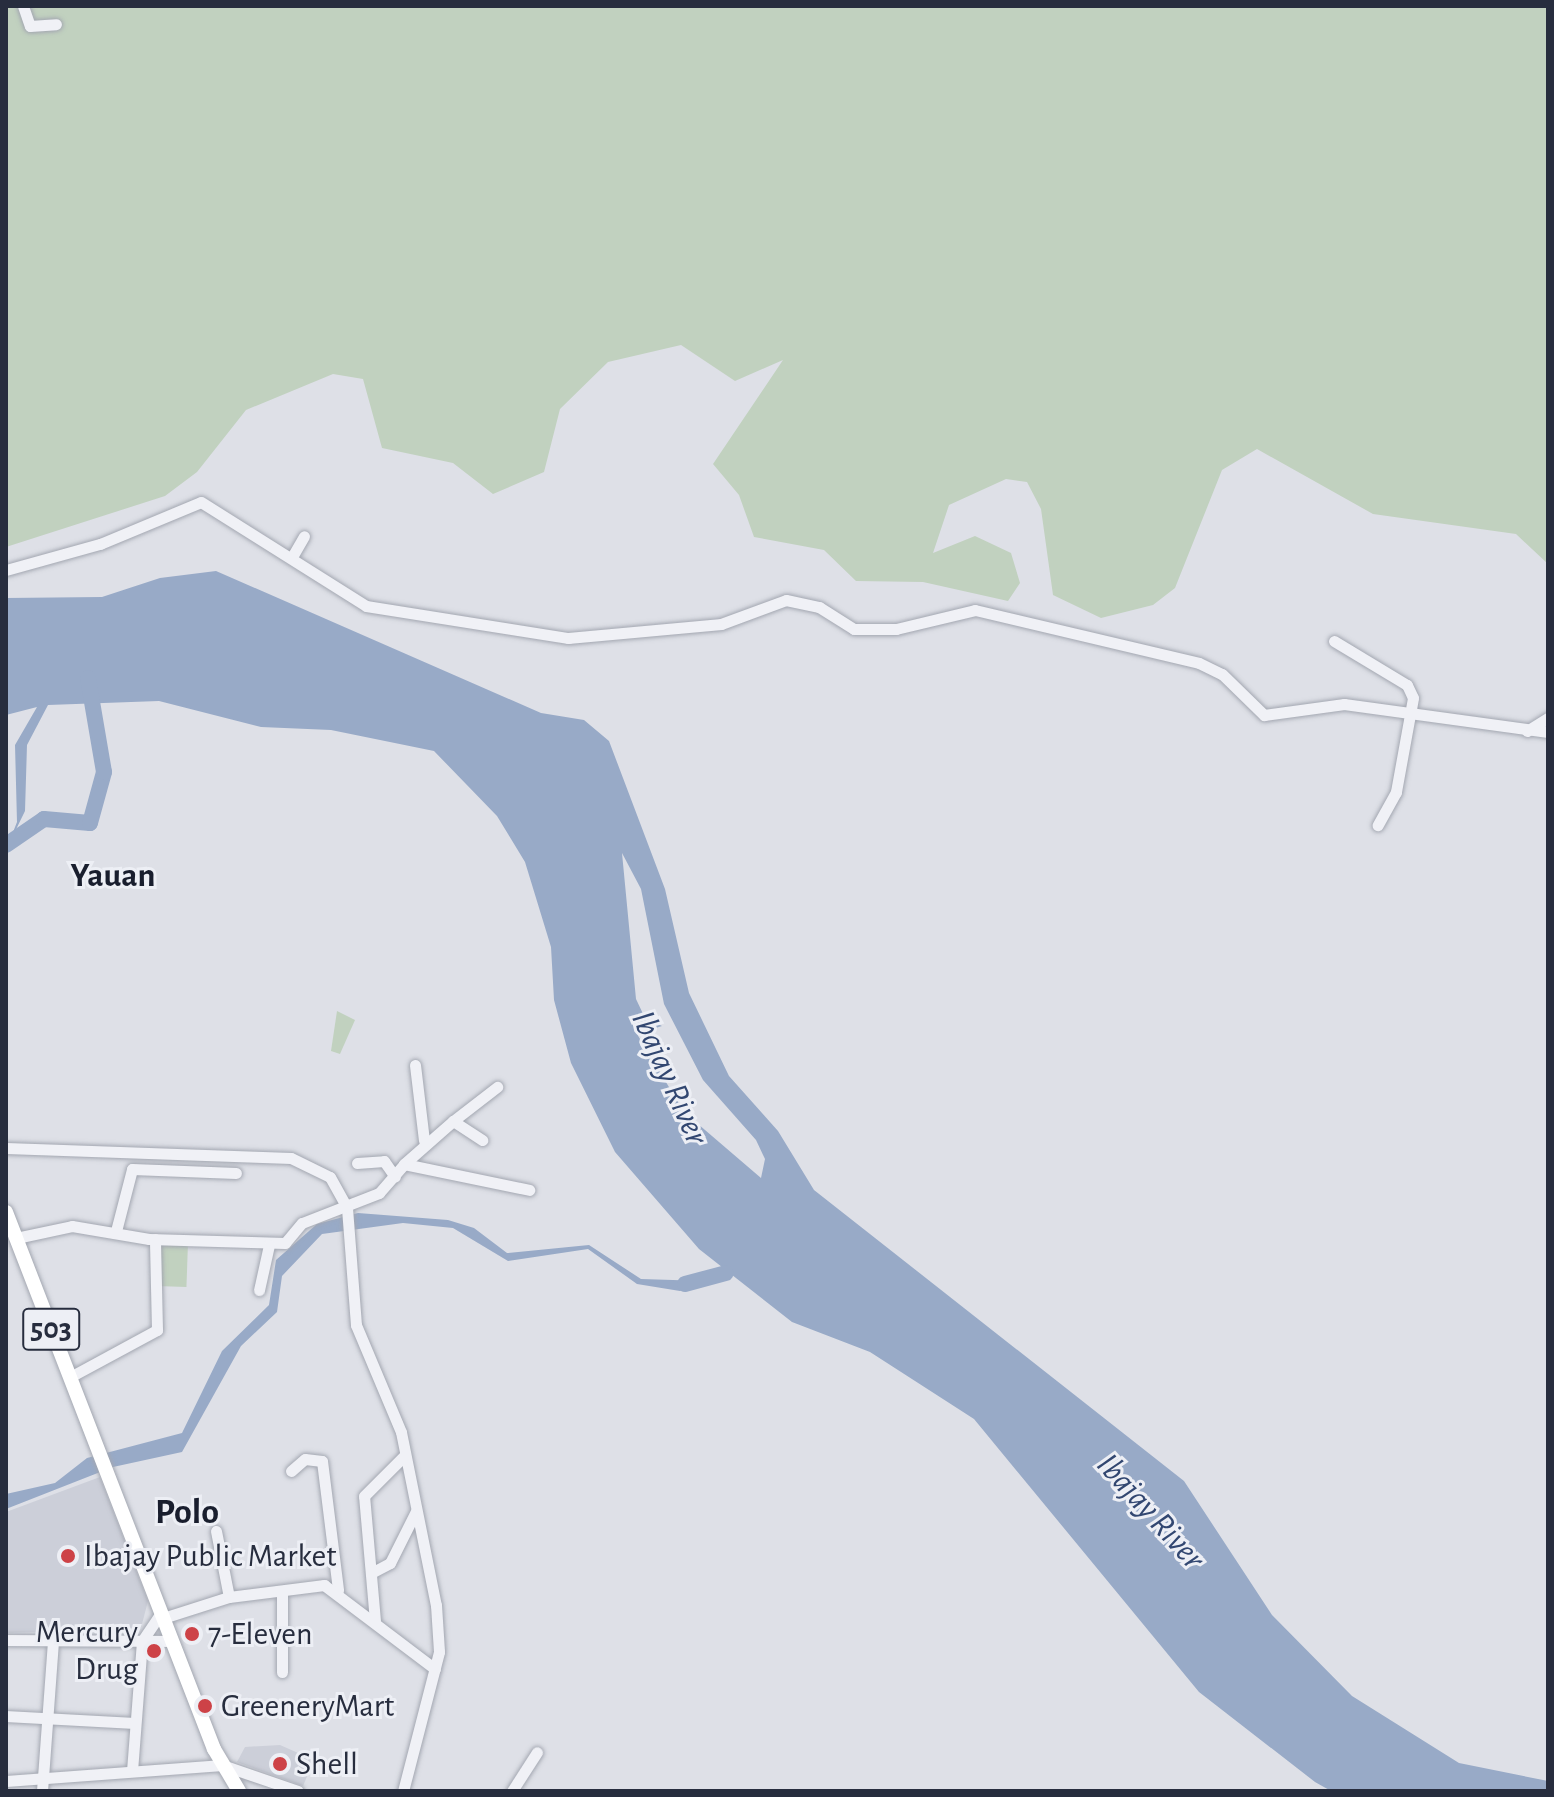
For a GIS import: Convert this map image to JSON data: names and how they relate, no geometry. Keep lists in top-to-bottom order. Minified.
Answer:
{"streets":{"main road":["503"]},"districts":["Yauan","Polo"],"water":["Ibajay River"],"places":["Ibajay Public Market","7-Eleven","Mercury Drug","GreeneryMart","Shell"]}
